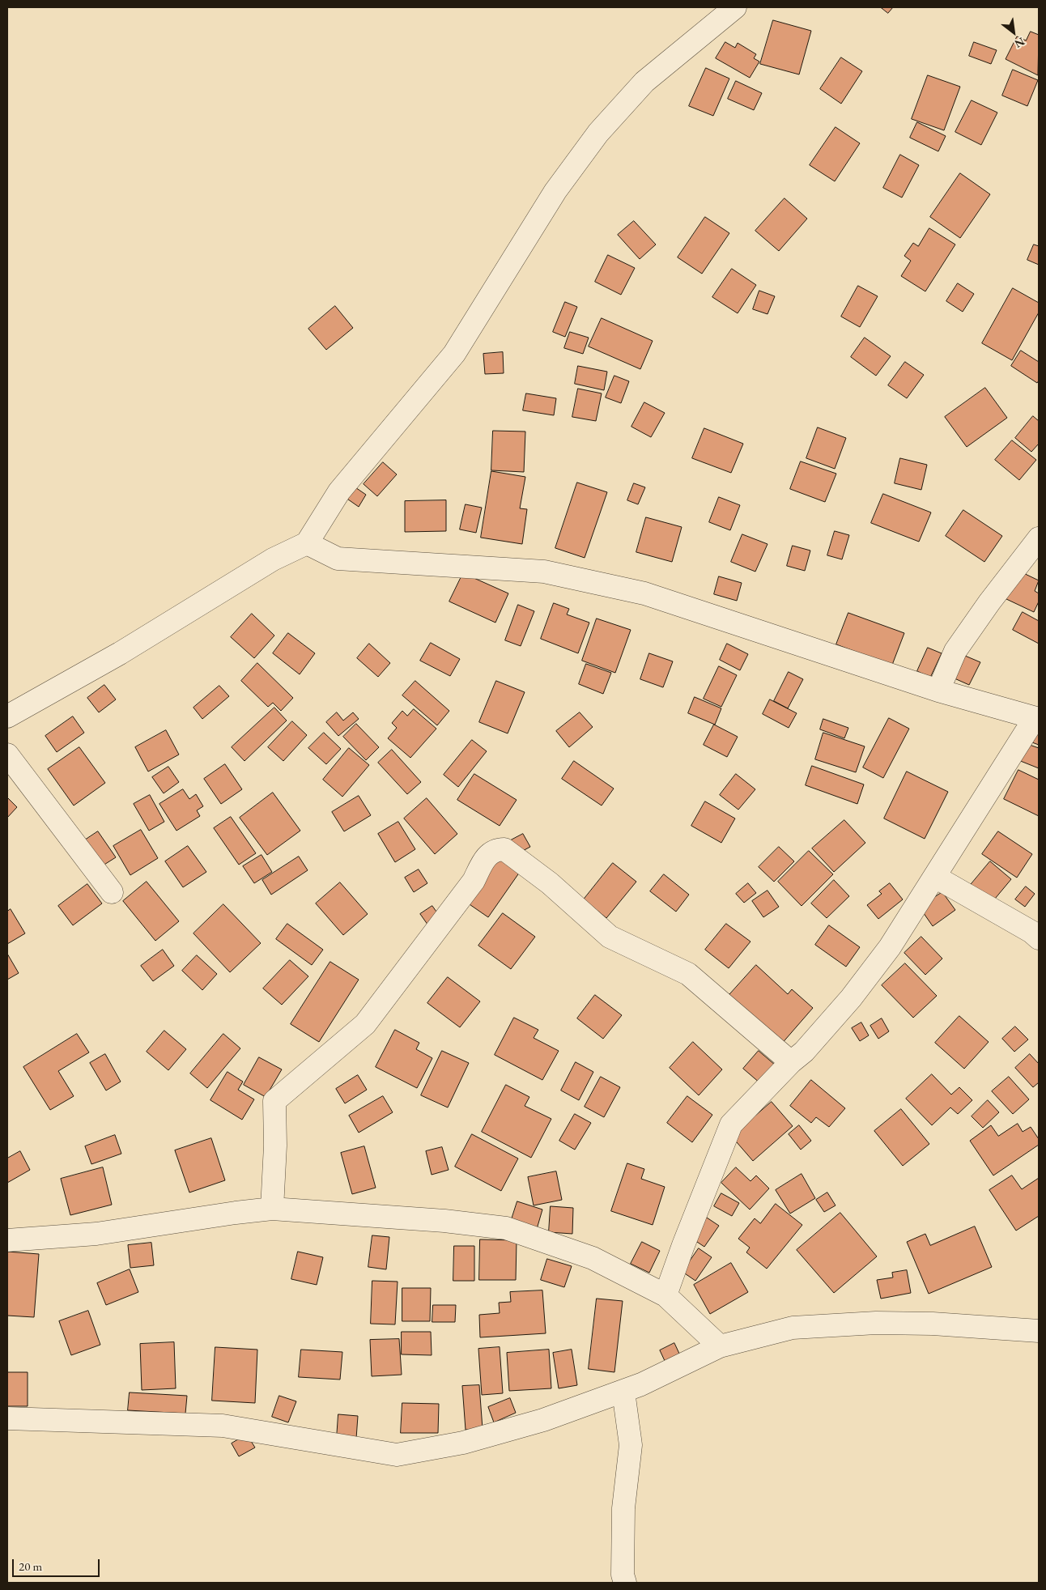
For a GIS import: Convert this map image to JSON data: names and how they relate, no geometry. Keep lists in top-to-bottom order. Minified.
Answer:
{"scale_bar":"20 m","north":"bottom right"}
